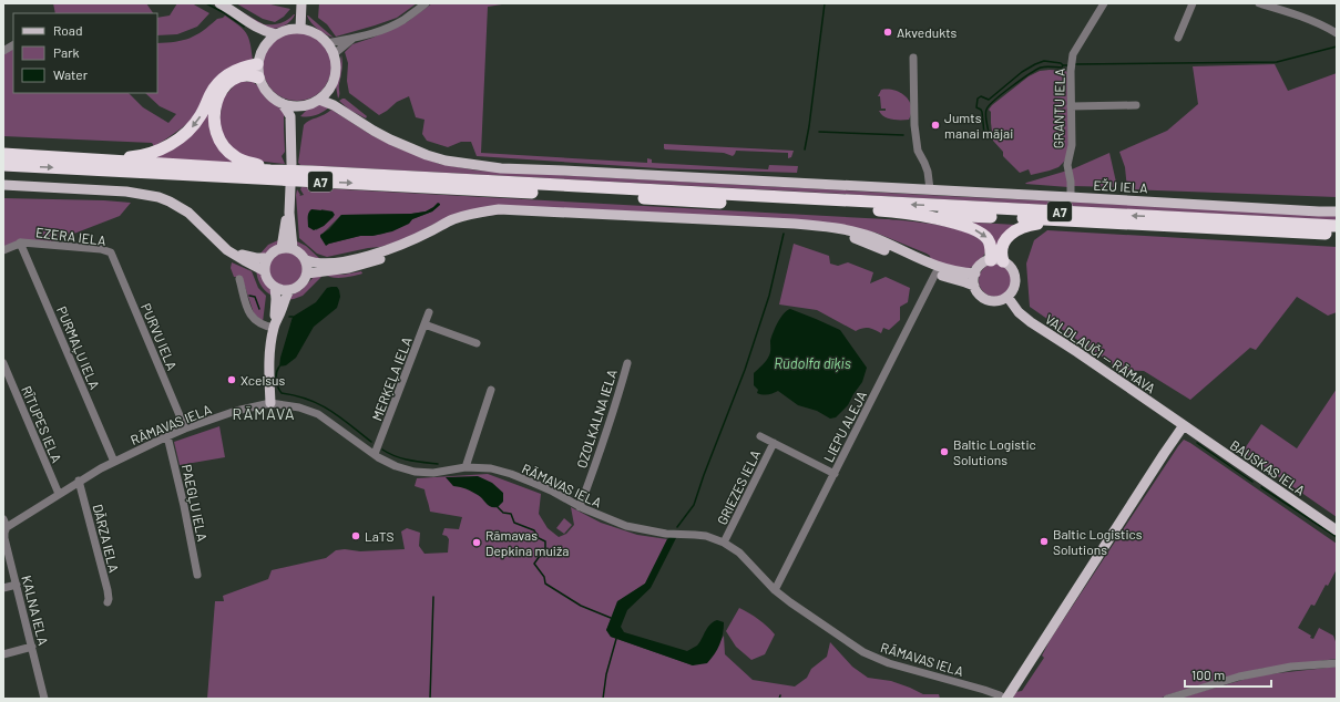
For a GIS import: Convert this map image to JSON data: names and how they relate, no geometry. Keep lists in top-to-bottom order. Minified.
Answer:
{"streets":{"highway":["A7"],"main road":["EŽU IELA","VALDLAUČI — RĀMAVA","BAUSKAS IELA"],"street":["GRANTU IELA","EZERA IELA","PURVU IELA","PURMAĻU IELA","MERĶEĻA IELA","OZOLKALNA IELA","RĪTUPES IELA","RĀMAVAS IELA","LIEPU ALEJA","GRIEZES IELA","PAEGĻU IELA","DĀRZA IELA","KALNA IELA"]},"crossings":[["GRANTU IELA","EŽU IELA"],["EZERA IELA","PURVU IELA"],["EZERA IELA","PURMAĻU IELA"],["PURVU IELA","RĀMAVAS IELA"],["PURMAĻU IELA","RĀMAVAS IELA"],["VALDLAUČI — RĀMAVA","BAUSKAS IELA"],["MERĶEĻA IELA","RĀMAVAS IELA"],["OZOLKALNA IELA","RĀMAVAS IELA"],["RĪTUPES IELA","RĀMAVAS IELA"],["RĀMAVAS IELA","LIEPU ALEJA"],["RĀMAVAS IELA","GRIEZES IELA"],["RĀMAVAS IELA","PAEGĻU IELA"],["RĀMAVAS IELA","DĀRZA IELA"],["RĀMAVAS IELA","KALNA IELA"],["LIEPU ALEJA","GRIEZES IELA"]],"districts":["RĀMAVA"],"water":["Rūdolfa dīķis"],"places":["Akvedukts","Jumts manai mājai","Xcelsus","Baltic Logistic Solutions","LaTS","Baltic Logistics Solutions","Rāmavas Depkina muiža"],"legend":["Road","Park","Water"],"scale_bar":"100 m"}
